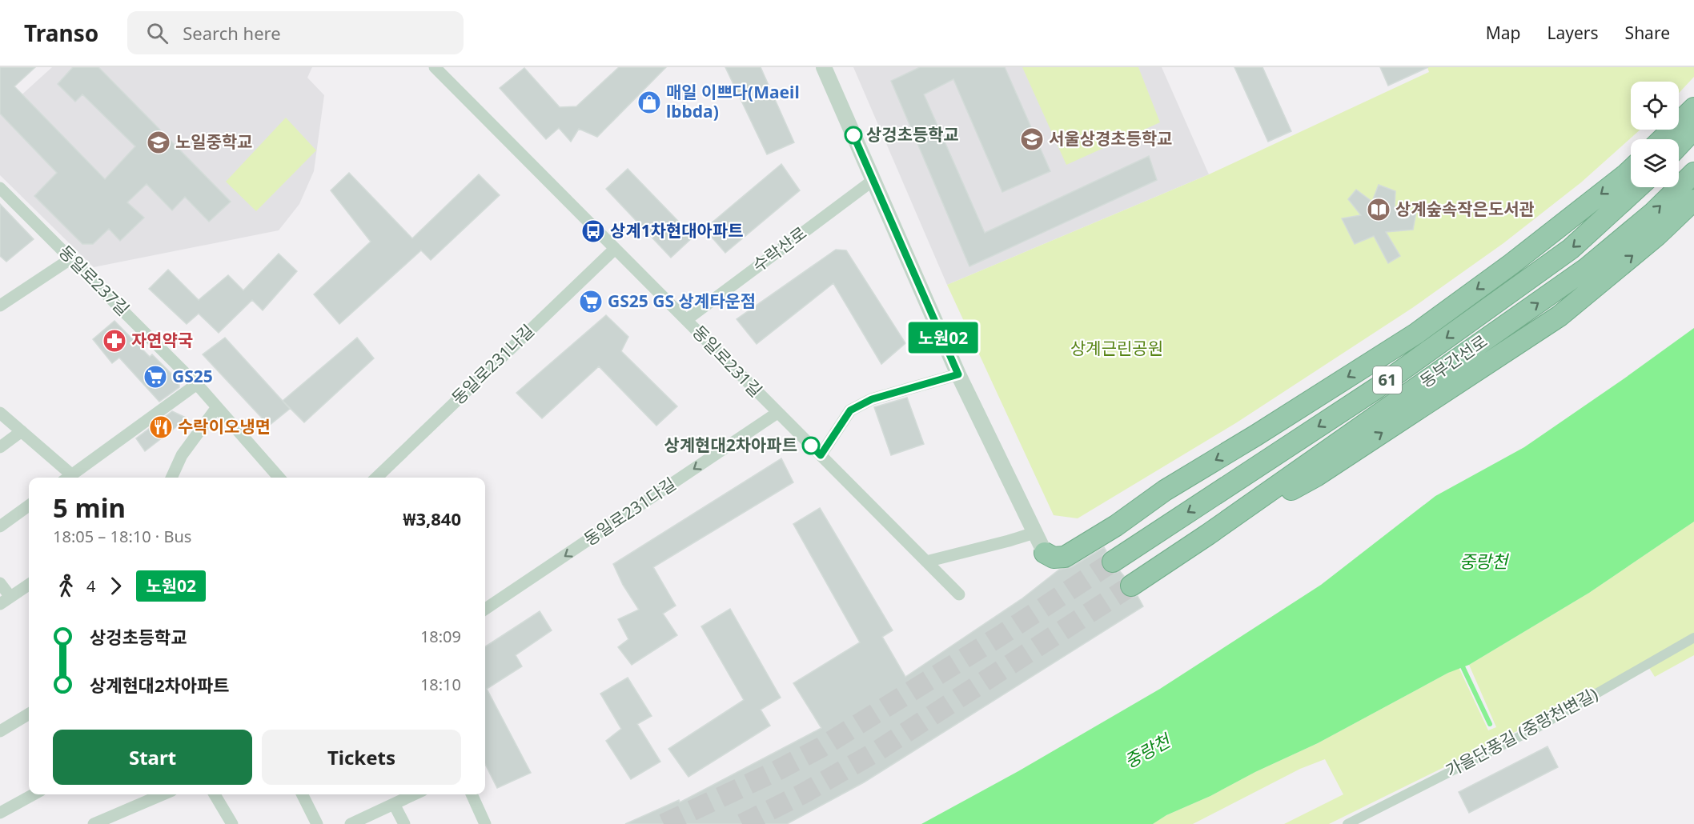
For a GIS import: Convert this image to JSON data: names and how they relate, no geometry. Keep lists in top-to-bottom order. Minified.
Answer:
{"streets":{"highway":["동부간선로","61"],"street":["수락산로","동일로237길","동일로231길","동일로231나길","동일로231다길","가을단풍길 (중랑천변길)"]},"crossings":[["수락산로","동일로231길"],["동일로231길","동일로231나길"],["동일로231길","동일로231다길"]],"one_way":["동일로231다길"],"water":["중랑천"],"parks":["상계근린공원"],"places":{"shop":["매일 이쁘다(Maeil lbbda)"],"other":["상겅초등학교","상계현대2차아파트"],"school or university":["서울상경초등학교","노일중학교"],"library":["상계숲속작은도서관"],"bus stop":["상계1차현대아파트"],"supermarket":["GS25 GS 상계타운점","GS25"],"pharmacy":["자연약국"],"restaurant":["수락이오냉면"]},"lines":["bus line 노원02"],"page":{"header":"Transo","search":"Search here","nav":["Map","Layers","Share"],"on_map":"노원02","heading":["5 min","18:05 – 18:10 · Bus","₩3,840"],"legs":["4","노원02"],"list":[{"name":"상겅초등학교","value":"18:09"},{"name":"상계현대2차아파트","value":"18:10"}],"buttons":["Start","Tickets"]}}
